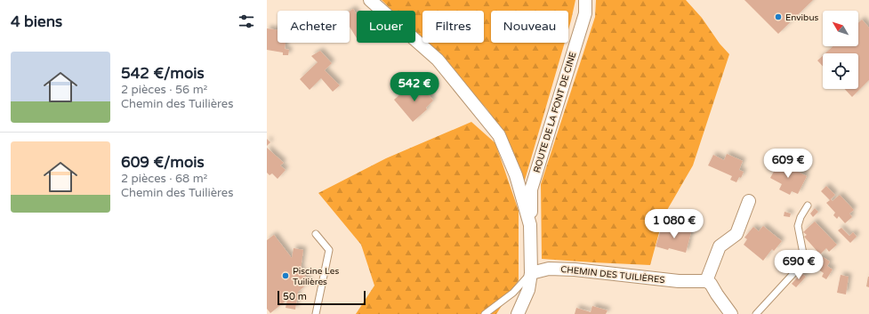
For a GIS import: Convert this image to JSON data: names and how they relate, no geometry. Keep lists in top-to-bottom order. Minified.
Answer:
{"streets":{"street":["ROUTE DE LA FONT DE CINE","CHEMIN DES TUILIÈRES"]},"places":["Envibus","Piscine Les Tuilières"],"scale_bar":"50 m","north":"top left","page":{"heading":"4 biens","chip":["Acheter","Louer","Filtres","Nouveau"],"list":[{"name":"542 €/mois","note":"2 pièces · 56 m² · Chemin des Tuilières"},{"name":"609 €/mois","note":"2 pièces · 68 m² · Chemin des Tuilières"}],"price":["542 €","609 €","1 080 €","690 €"],"scale":"50 m"}}
